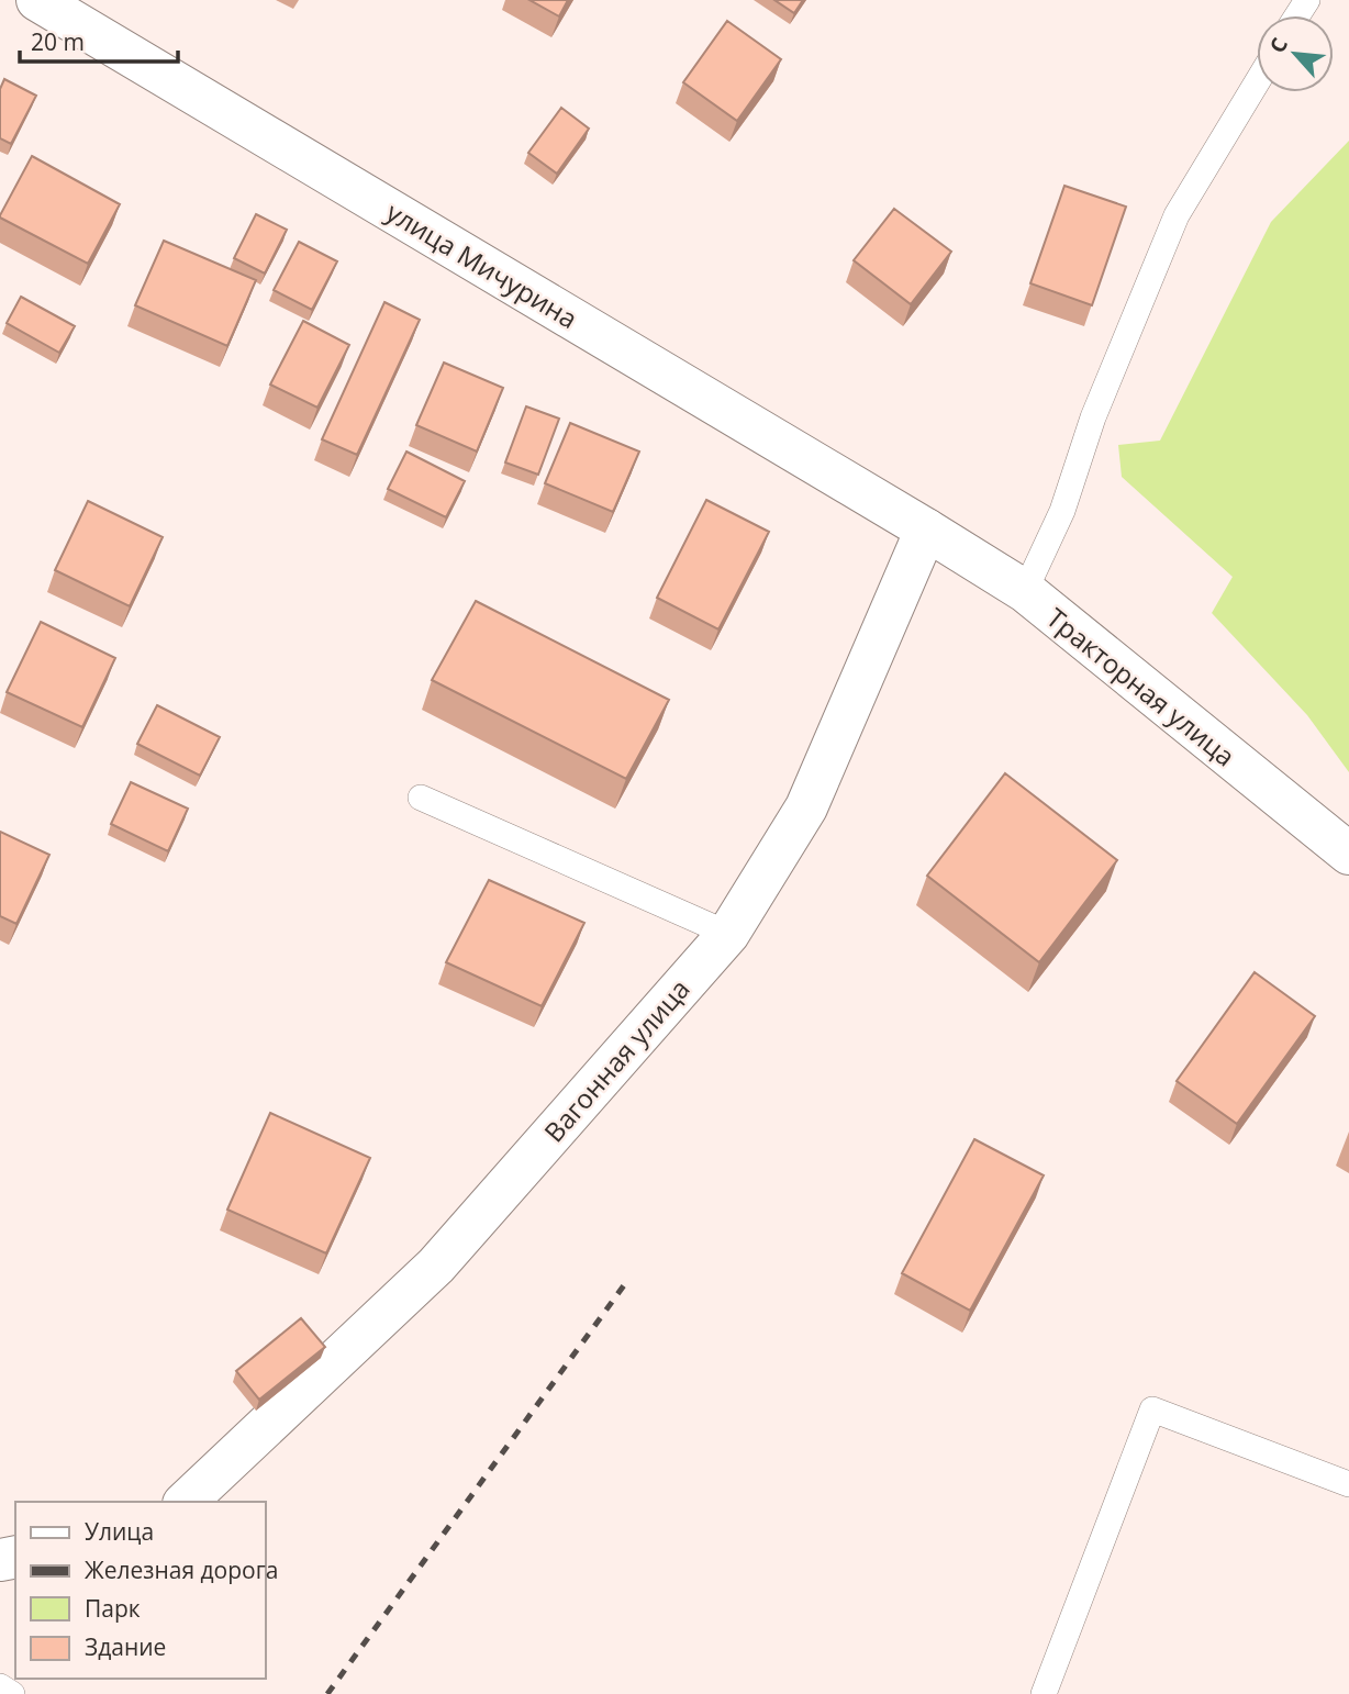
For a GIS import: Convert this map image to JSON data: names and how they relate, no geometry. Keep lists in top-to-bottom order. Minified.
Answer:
{"streets":{"main road":["улица Мичурина","Тракторная улица","Вагонная улица"]},"crossings":[["улица Мичурина","Тракторная улица"],["улица Мичурина","Вагонная улица"],["Тракторная улица","Вагонная улица"]],"legend":["Улица","Железная дорога","Парк","Здание"],"scale_bar":"20 m","north":"top left"}
